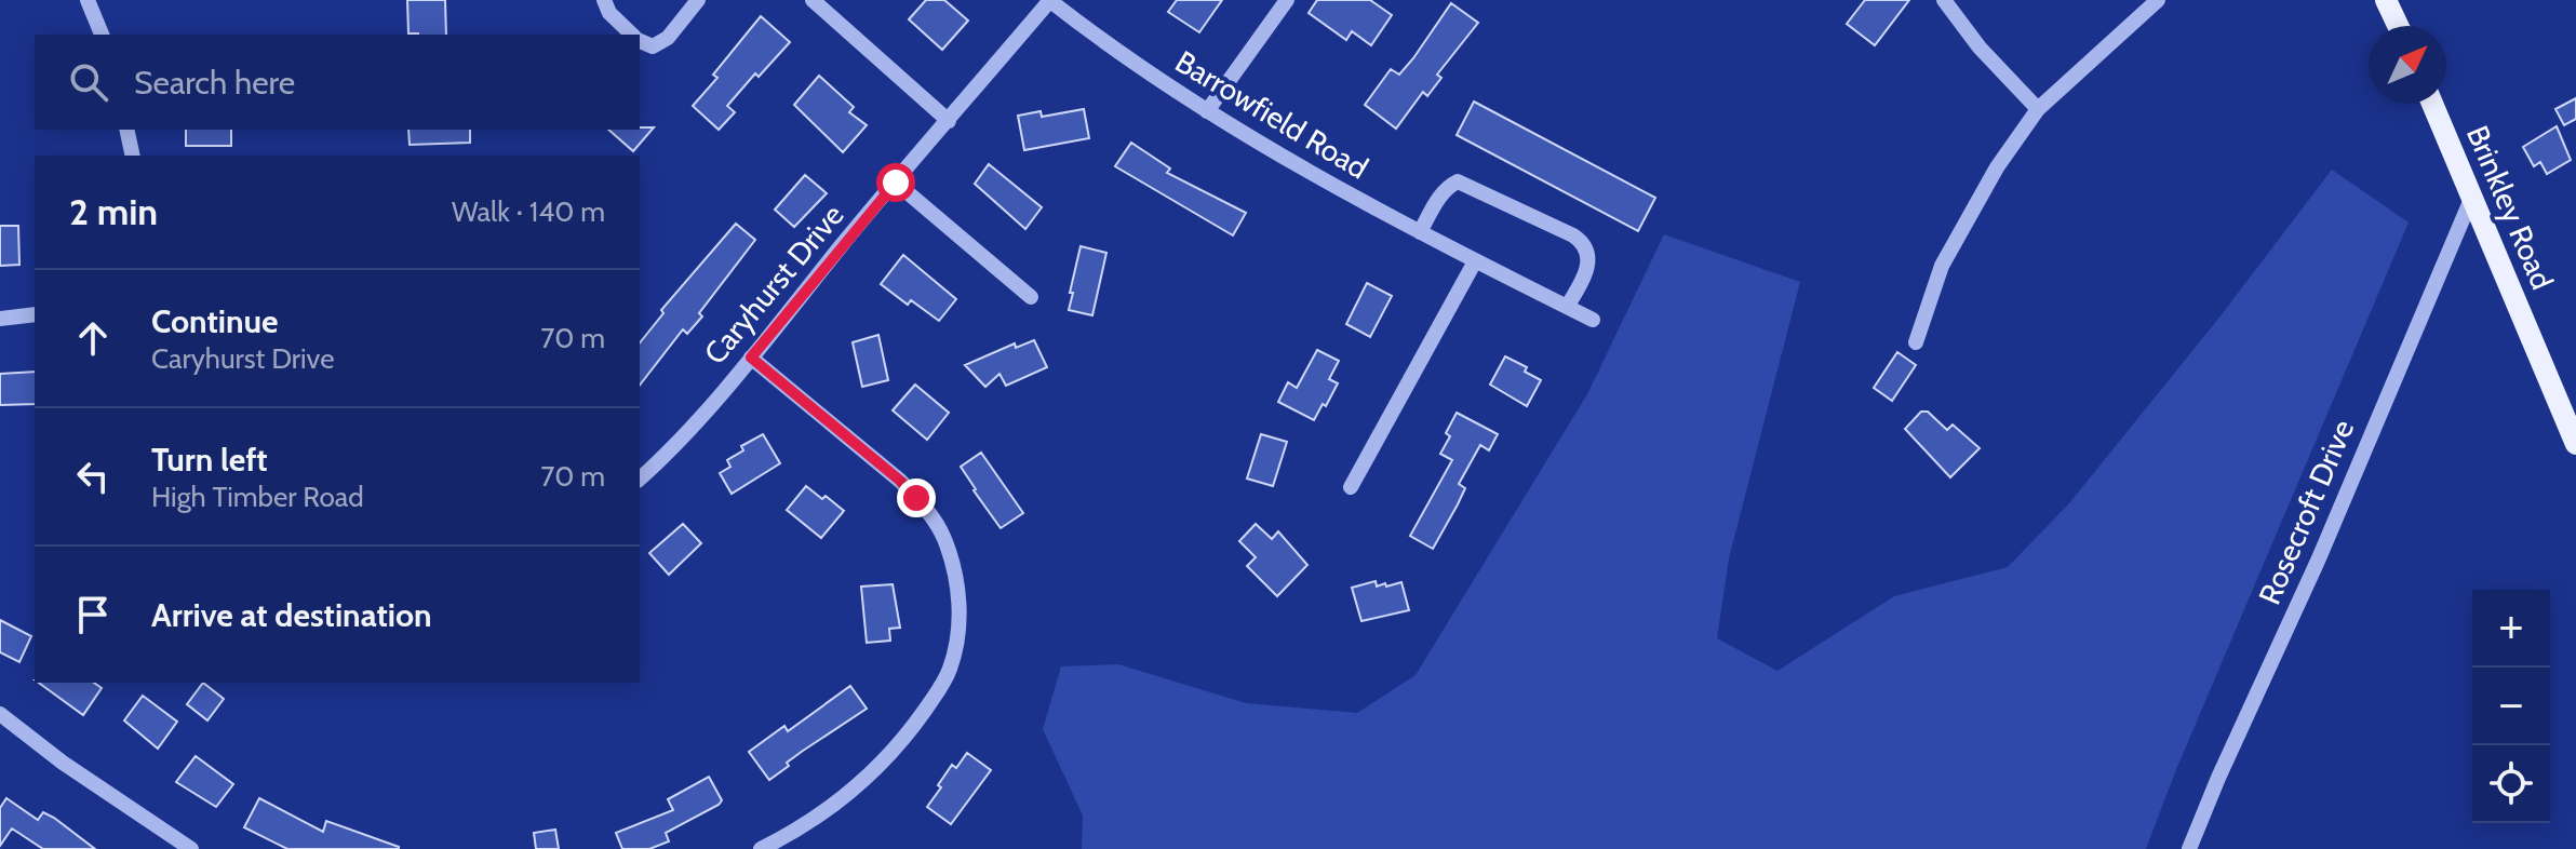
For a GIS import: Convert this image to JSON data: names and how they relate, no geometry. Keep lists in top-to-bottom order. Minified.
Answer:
{"streets":{"main road":["Brinkley Road"],"street":["Barrowfield Road","Caryhurst Drive","Rosecroft Drive"]},"crossings":[["Barrowfield Road","Caryhurst Drive"],["Brinkley Road","Rosecroft Drive"]],"north":"top right","page":{"search":"Search here","heading":["2 min","Walk · 140 m"],"list":[["Continue","Caryhurst Drive","70 m"],["Turn left","High Timber Road","70 m"],"Arrive at destination"],"map_buttons":["+","−"]}}
